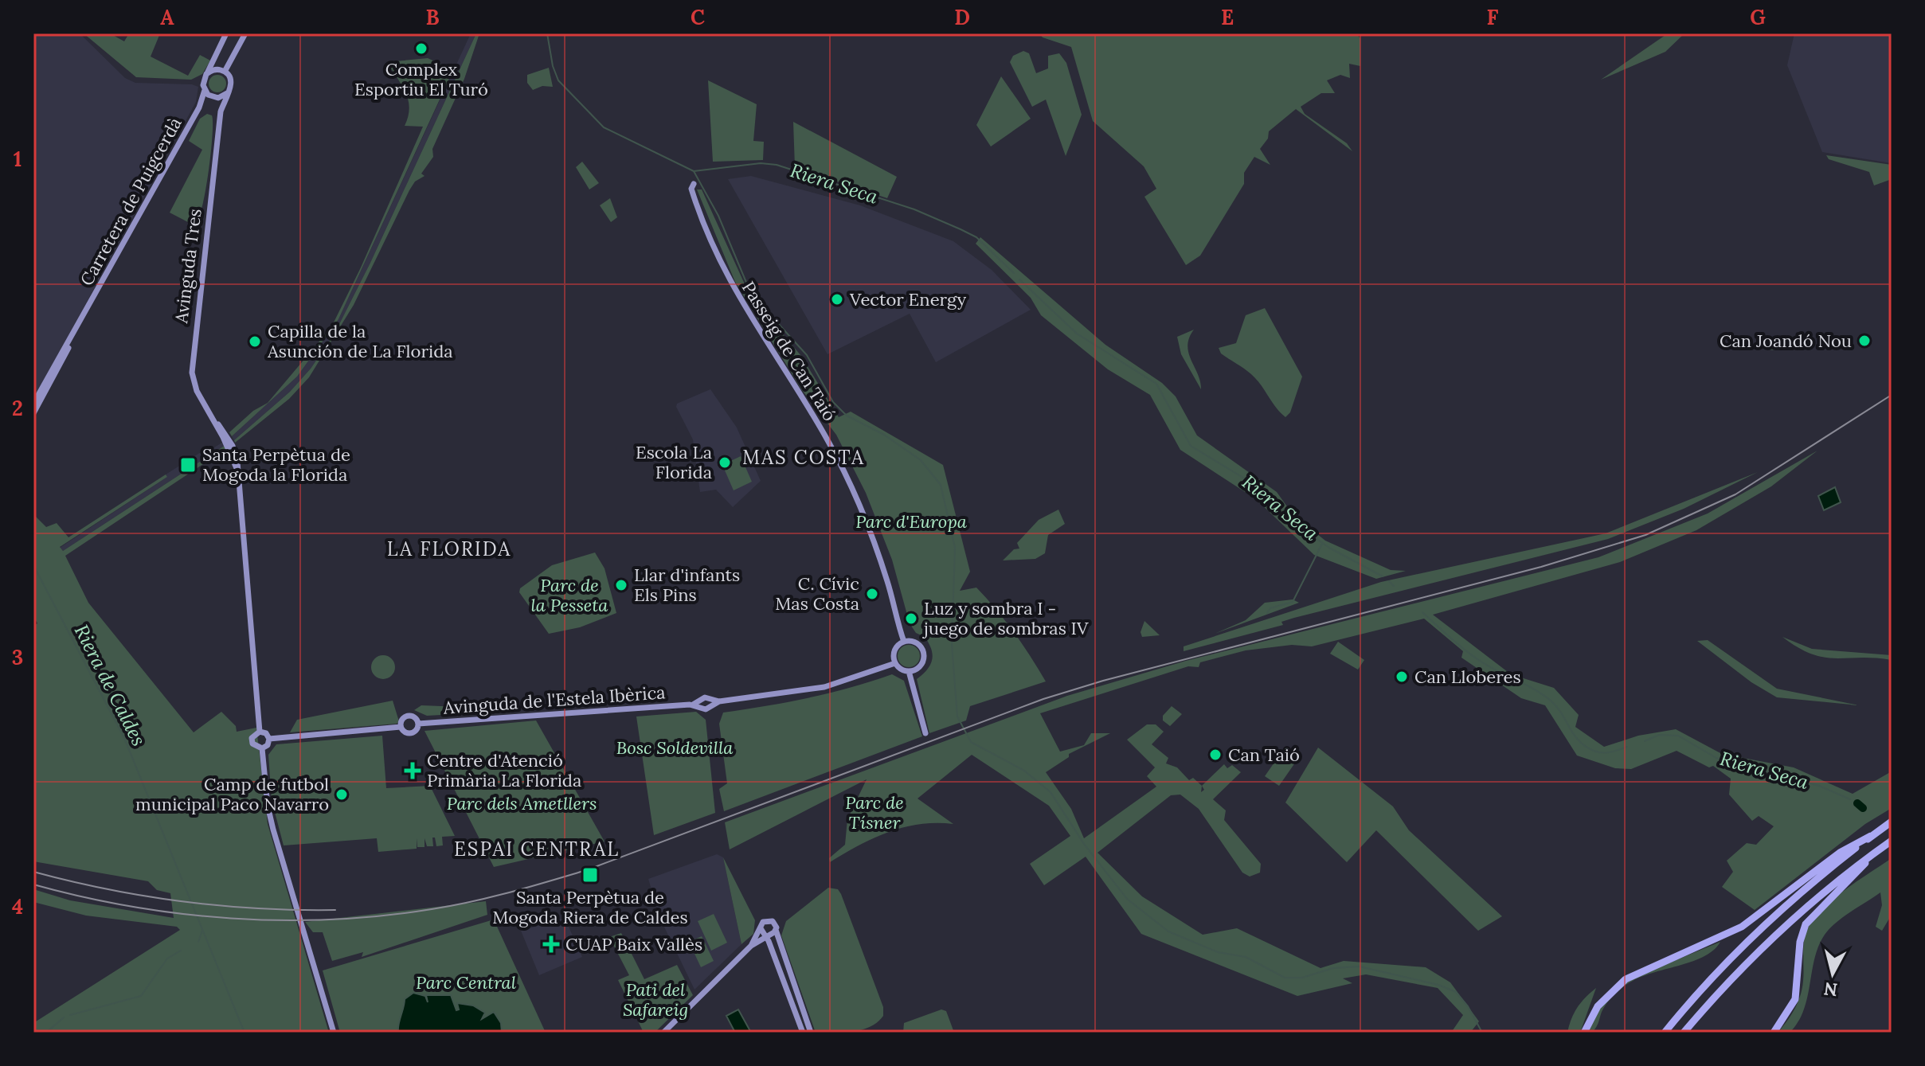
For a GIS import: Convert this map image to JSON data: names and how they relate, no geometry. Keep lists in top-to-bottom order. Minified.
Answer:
{"streets":{"main road":["Carretera de Puigcerdà","Avinguda Tres","Passeig de Can Taió","Avinguda de l'Estela Ibèrica"]},"crossings":[["Carretera de Puigcerdà","Avinguda Tres"]],"districts":["MAS COSTA","LA FLORIDA","ESPAI CENTRAL"],"water":["Riera Seca","Riera de Caldes"],"parks":["Parc d'Europa","Parc de la Pesseta","Bosc Soldevilla","Parc de Tísner","Parc dels Ametllers","Parc Central","Pati del Safareig"],"places":{"other":["Complex Esportiu El Turó","Vector Energy","Can Joandó Nou","Capilla de la Asunción de La Florida","Escola La Florida","Llar d'infants Els Pins","C. Cívic Mas Costa","Luz y sombra I - juego de sombras IV","Can Lloberes","Can Taió","Camp de futbol municipal Paco Navarro"],"transit":["Santa Perpètua de Mogoda la Florida","Santa Perpètua de Mogoda Riera de Caldes"],"health":["Centre d'Atenció Primària La Florida","CUAP Baix Vallès"]},"north":"bottom","grid":{"columns":["A","B","C","D","E","F","G"],"rows":["1","2","3","4"]}}
